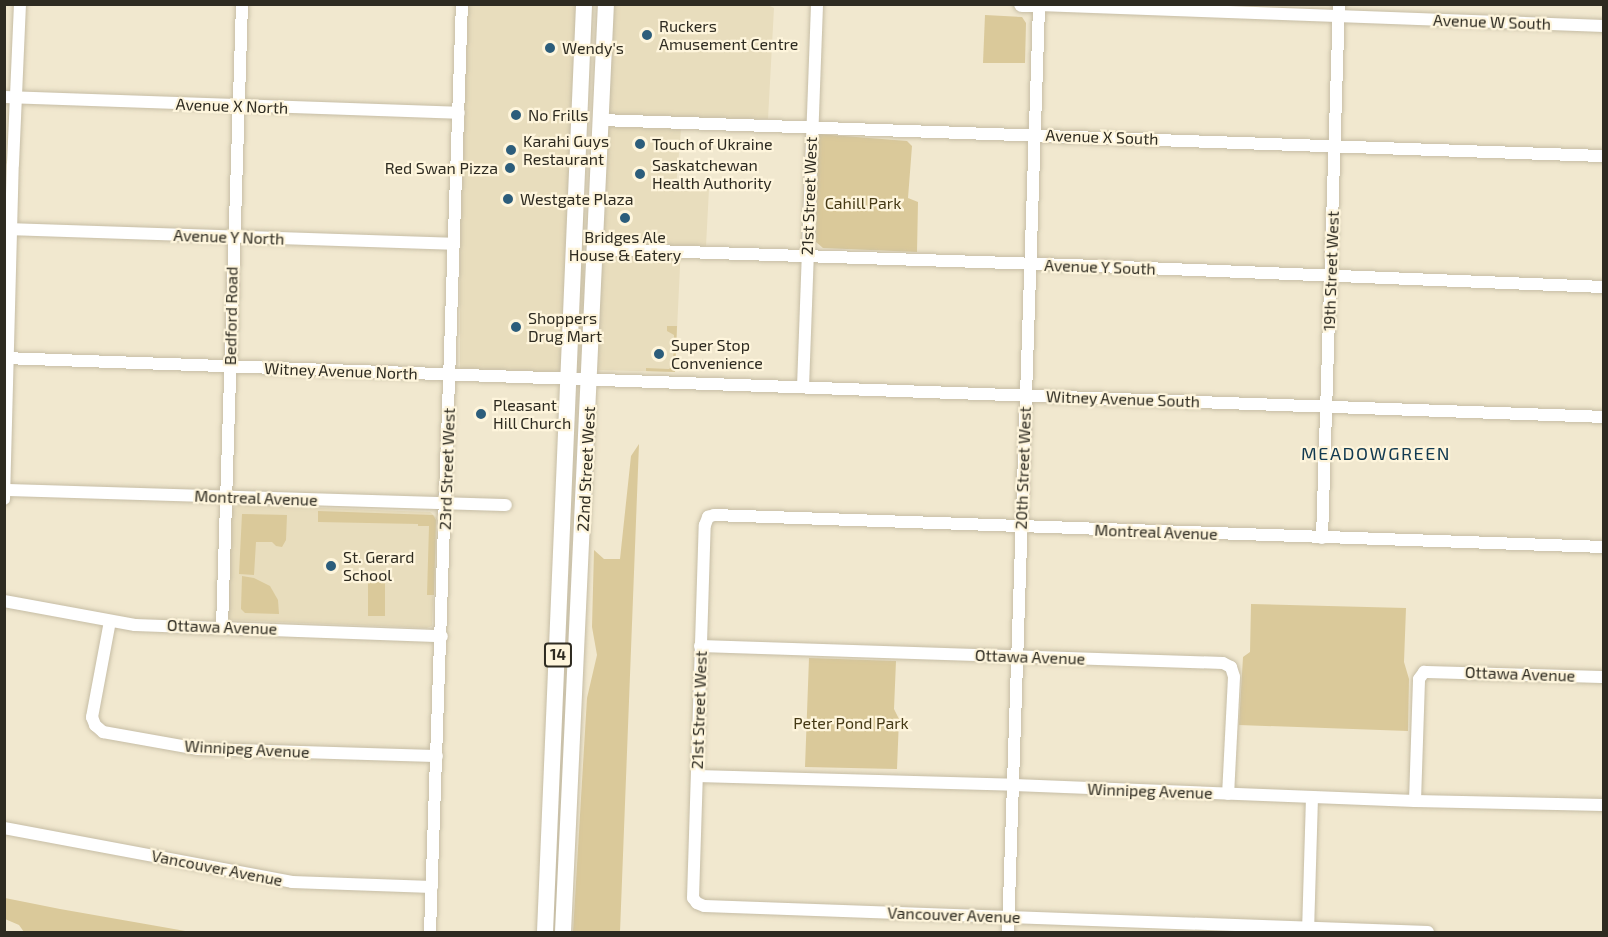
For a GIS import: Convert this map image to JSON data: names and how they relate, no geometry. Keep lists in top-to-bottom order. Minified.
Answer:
{"streets":{"main road":["Avenue W South","22nd Street West","14"],"street":["Avenue X North","Avenue X South","21st Street West","Avenue Y North","Avenue Y South","19th Street West","Bedford Road","Witney Avenue North","Witney Avenue South","20th Street West","23rd Street West","Montreal Avenue","Ottawa Avenue","Winnipeg Avenue","Vancouver Avenue"]},"crossings":[["Avenue W South","19th Street West"],["Avenue W South","20th Street West"],["Avenue X North","Bedford Road"],["Avenue X North","23rd Street West"],["Avenue X South","21st Street West"],["Avenue X South","19th Street West"],["Avenue X South","20th Street West"],["Avenue X South","22nd Street West"],["21st Street West","Avenue Y South"],["21st Street West","Witney Avenue South"],["21st Street West","Montreal Avenue"],["21st Street West","Ottawa Avenue"],["21st Street West","Winnipeg Avenue"],["21st Street West","Vancouver Avenue"],["Avenue Y North","Bedford Road"],["Avenue Y North","23rd Street West"],["Avenue Y South","19th Street West"],["Avenue Y South","20th Street West"],["Avenue Y South","22nd Street West"],["19th Street West","Witney Avenue South"],["19th Street West","Montreal Avenue"],["Bedford Road","Witney Avenue North"],["Bedford Road","Montreal Avenue"],["Bedford Road","Ottawa Avenue"],["Witney Avenue North","Witney Avenue South"],["Witney Avenue North","23rd Street West"],["Witney Avenue North","22nd Street West"],["Witney Avenue South","20th Street West"],["Witney Avenue South","22nd Street West"],["20th Street West","Montreal Avenue"],["20th Street West","Ottawa Avenue"],["20th Street West","Winnipeg Avenue"],["20th Street West","Vancouver Avenue"],["23rd Street West","Montreal Avenue"],["23rd Street West","Ottawa Avenue"],["23rd Street West","Winnipeg Avenue"],["23rd Street West","Vancouver Avenue"],["Ottawa Avenue","Winnipeg Avenue"]],"districts":["MEADOWGREEN"],"parks":["Cahill Park","Peter Pond Park"],"places":["Ruckers Amusement Centre","Wendy's","No Frills","Touch of Ukraine","Karahi Guys Restaurant","Red Swan Pizza","Saskatchewan Health Authority","Westgate Plaza","Bridges Ale House & Eatery","Shoppers Drug Mart","Super Stop Convenience","Pleasant Hill Church","St. Gerard School"]}
